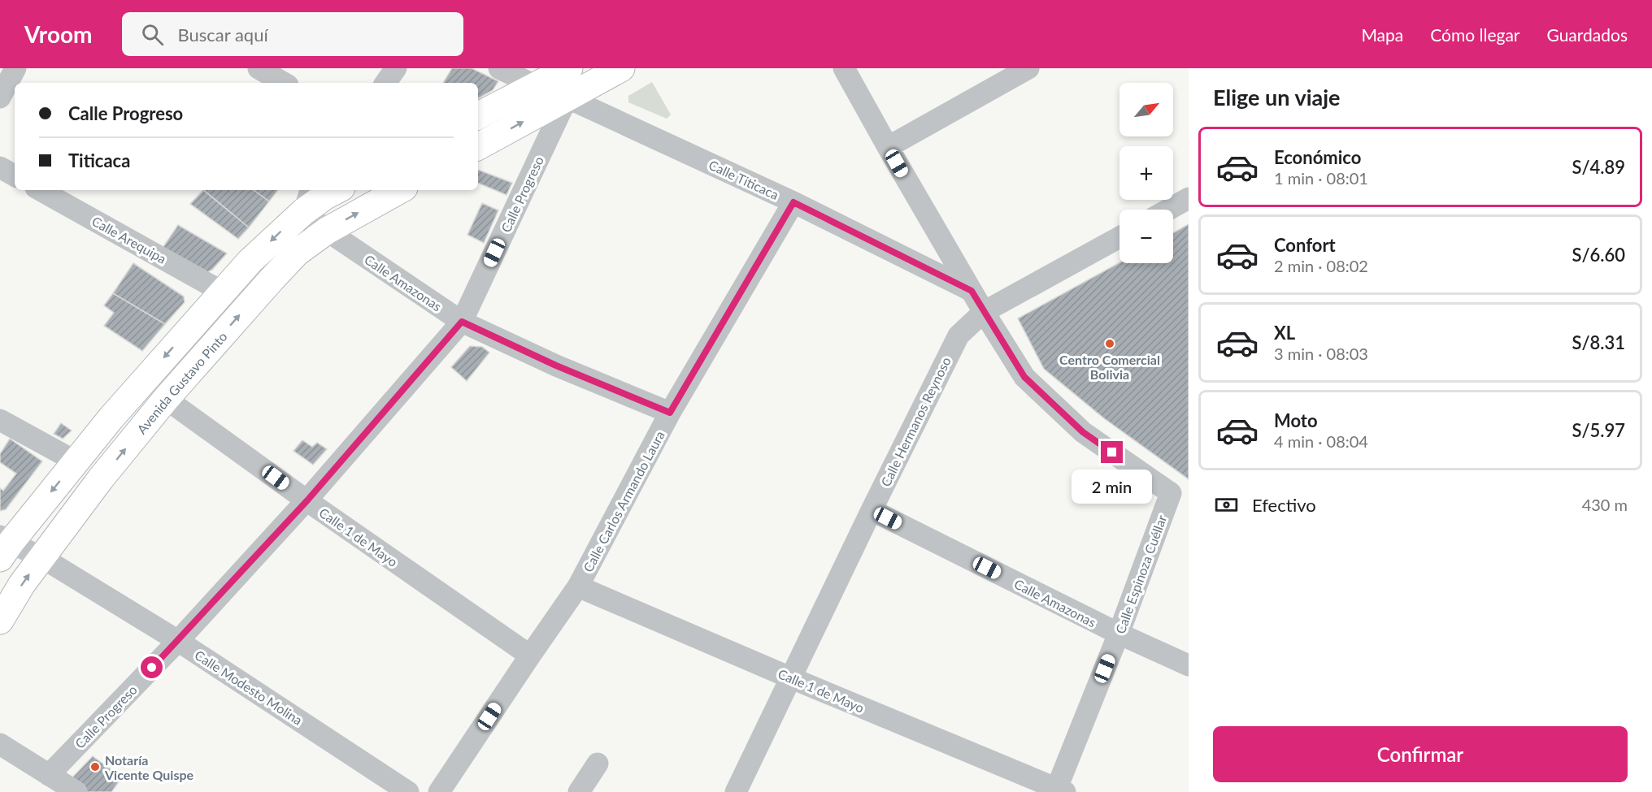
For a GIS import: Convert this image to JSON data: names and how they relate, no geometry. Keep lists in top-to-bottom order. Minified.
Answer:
{"streets":{"main road":["Avenida Gustavo Pinto"],"street":["Calle Titicaca","Calle Progreso","Calle Arequipa","Calle Amazonas","Calle Hermanos Reynoso","Calle Carlos Armando Laura","Calle 1 de Mayo","Calle Espinoza Cuéllar","Calle Modesto Molina"]},"crossings":[["Calle Titicaca","Calle Progreso"],["Calle Titicaca","Calle Carlos Armando Laura"],["Calle Progreso","Calle Amazonas"],["Calle Progreso","Calle 1 de Mayo"],["Calle Progreso","Calle Modesto Molina"],["Calle Amazonas","Avenida Gustavo Pinto"],["Calle Amazonas","Calle Hermanos Reynoso"],["Calle Amazonas","Calle Carlos Armando Laura"],["Calle Amazonas","Calle Espinoza Cuéllar"],["Avenida Gustavo Pinto","Calle 1 de Mayo"],["Avenida Gustavo Pinto","Calle Modesto Molina"],["Calle Hermanos Reynoso","Calle 1 de Mayo"],["Calle Hermanos Reynoso","Calle Espinoza Cuéllar"],["Calle Carlos Armando Laura","Calle 1 de Mayo"],["Calle 1 de Mayo","Calle Espinoza Cuéllar"]],"places":["Centro Comercial Bolivia","Notaría Vicente Quispe"],"north":"top right","page":{"header":"Vroom","search":"Buscar aquí","nav":["Mapa","Cómo llegar","Guardados"],"heading":"Elige un viaje","map_buttons":["+","−"],"banner":["Calle Progreso","Titicaca"],"list":[{"name":"Económico","note":"1 min · 08:01","value":"S/4.89"},{"name":"Confort","note":"2 min · 08:02","value":"S/6.60"},{"name":"XL","note":"3 min · 08:03","value":"S/8.31"},{"name":"Moto","note":"4 min · 08:04","value":"S/5.97"}],"bubble":"2 min","pay":["Efectivo","430 m"],"buttons":"Confirmar"}}
